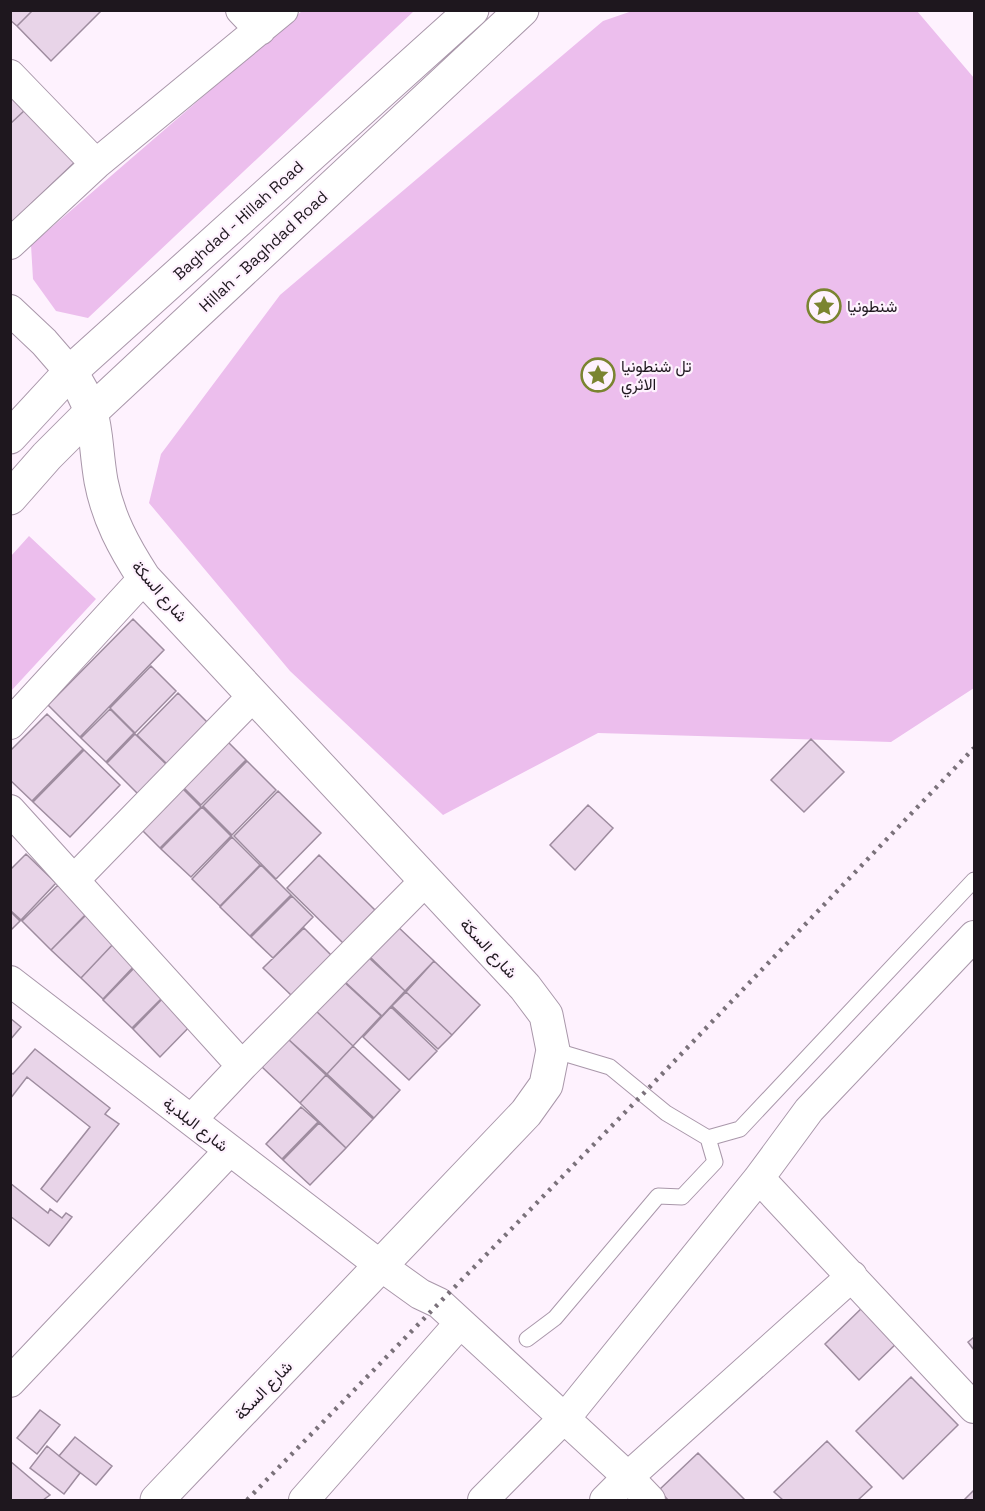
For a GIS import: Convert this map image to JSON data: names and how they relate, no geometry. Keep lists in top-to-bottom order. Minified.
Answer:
{"streets":{"street":["Baghdad - Hillah Road","Hillah - Baghdad Road","شارع السكة","شارع البلدية"]},"crossings":[["Baghdad - Hillah Road","شارع السكة"],["Hillah - Baghdad Road","شارع السكة"],["شارع السكة","شارع البلدية"]],"places":{"place":["شنطونيا","تل شنطونيا الاثري"]}}
